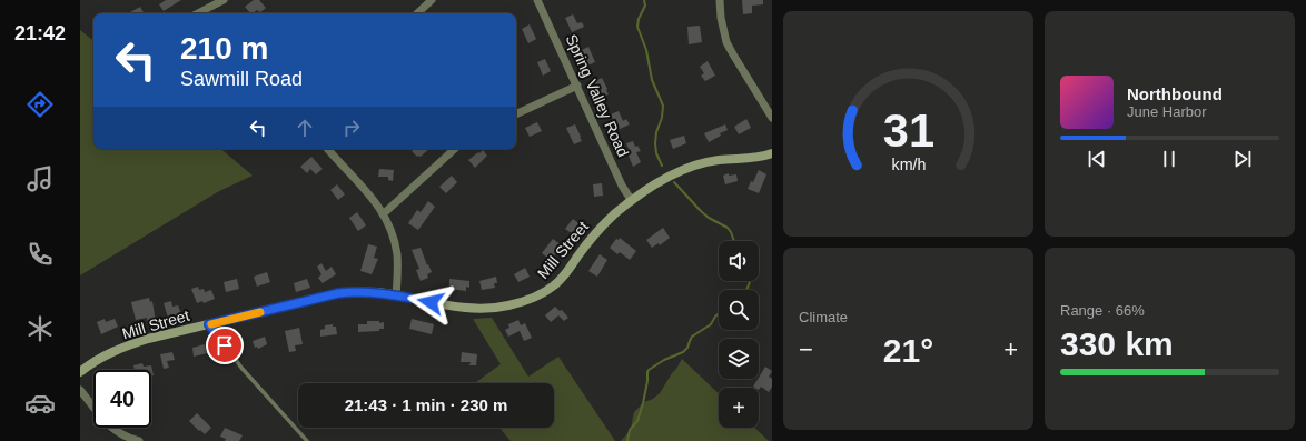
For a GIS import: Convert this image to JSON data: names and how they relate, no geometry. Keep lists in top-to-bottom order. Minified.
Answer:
{"streets":{"street":["Spring Valley Road","Mill Street"]},"crossings":[["Spring Valley Road","Mill Street"]],"page":{"tabs":"21:42","turn":["210 m","Sawmill Road"],"song":["Northbound","June Harbor"],"map_buttons":"+","tile":["Climate",["Range · 66%","330 km"]],"heat":["−","21°","+"],"limit":"40","trip":"21:43 · 1 min · 230 m","gauge":["31","km/h"]}}
